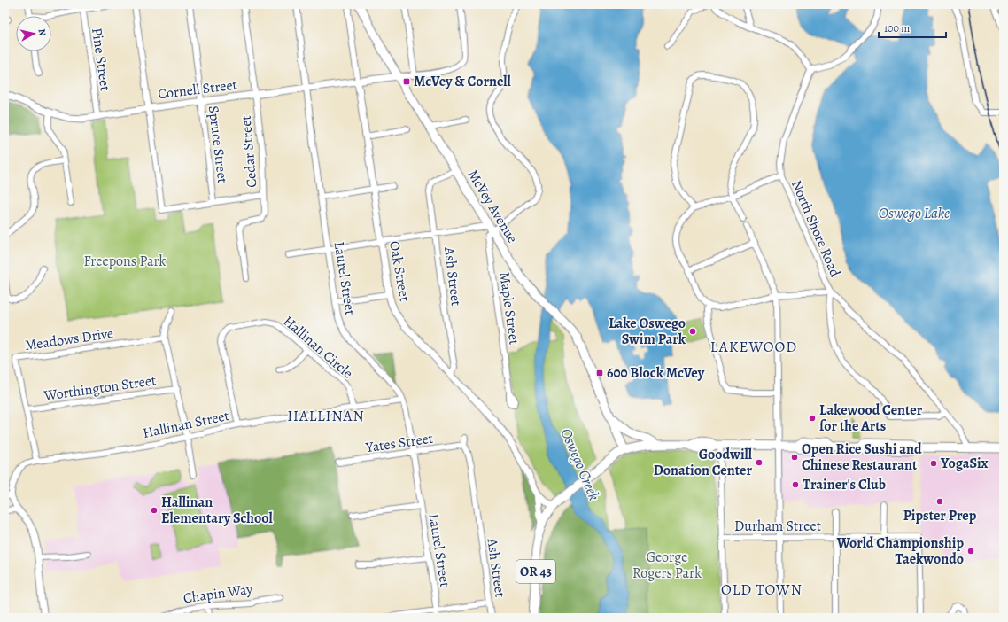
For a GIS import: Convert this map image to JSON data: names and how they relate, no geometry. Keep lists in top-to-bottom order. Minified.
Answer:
{"streets":{"main road":["McVey Avenue","OR 43"],"street":["Pine Street","Cornell Street","Spruce Street","Cedar Street","North Shore Road","Oak Street","Ash Street","Laurel Street","Maple Street","Meadows Drive","Hallinan Circle","Worthington Street","Hallinan Street","Yates Street","Durham Street","Chapin Way"]},"crossings":[["Pine Street","Cornell Street"],["Cornell Street","Spruce Street"],["Cornell Street","Cedar Street"],["Cornell Street","McVey Avenue"],["Cornell Street","Oak Street"],["Cornell Street","Laurel Street"],["McVey Avenue","Ash Street"],["McVey Avenue","Maple Street"],["McVey Avenue","OR 43"],["North Shore Road","OR 43"],["Oak Street","Ash Street"],["Oak Street","OR 43"],["Ash Street","Yates Street"],["Laurel Street","Hallinan Street"],["Laurel Street","Yates Street"],["Meadows Drive","Worthington Street"],["Meadows Drive","Hallinan Street"],["Hallinan Circle","Hallinan Street"]],"districts":["LAKEWOOD","HALLINAN","OLD TOWN"],"water":["Oswego Lake","Oswego Creek"],"parks":["Freepons Park","George Rogers Park"],"places":{"transit":["McVey & Cornell","600 Block McVey"],"other":["Lake Oswego Swim Park","Lakewood Center for the Arts","Open Rice Sushi and Chinese Restaurant","Goodwill Donation Center","YogaSix","Trainer's Club","Pipster Prep","Hallinan Elementary School","World Championship Taekwondo"]},"scale_bar":"100 m","north":"right"}
